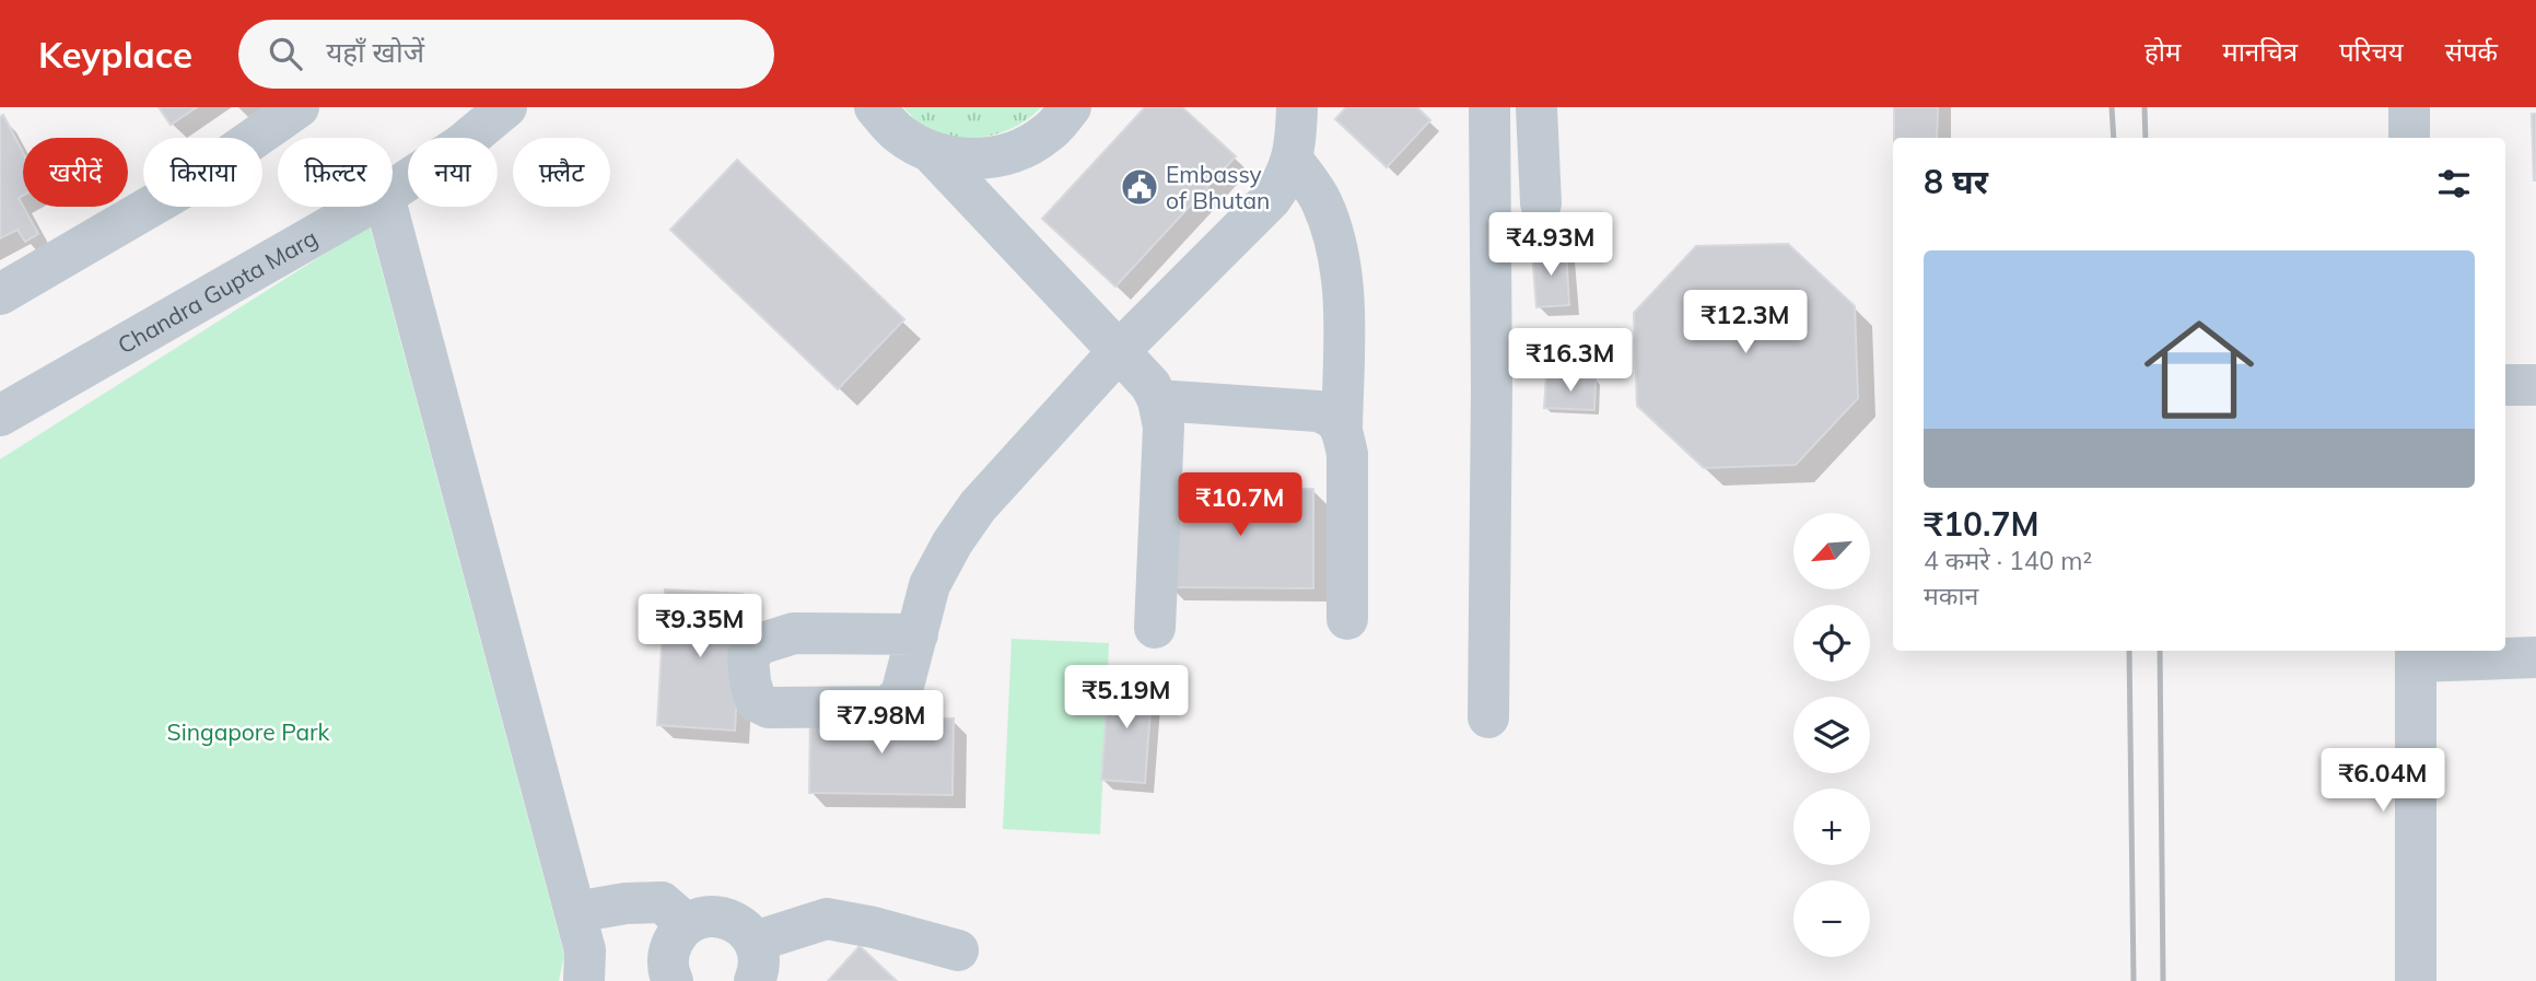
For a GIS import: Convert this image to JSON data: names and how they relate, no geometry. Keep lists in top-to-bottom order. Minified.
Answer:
{"streets":{"street":["Chandra Gupta Marg"]},"parks":["Singapore Park"],"places":{"public building":["Embassy of Bhutan"]},"north":"bottom left","page":{"header":"Keyplace","search":"यहाँ खोजें","nav":["होम","मानचित्र","परिचय","संपर्क"],"chip":["खरीदें","किराया","फ़िल्टर","नया","फ़्लैट"],"heading":"8 घर","price":["₹4.93M","₹12.3M","₹16.3M","₹10.7M","₹9.35M","₹5.19M","₹7.98M","₹6.04M"],"list":[{"name":"₹10.7M","note":"4 कमरे · 140 m² · मकान"}],"map_buttons":["+","−"]}}
